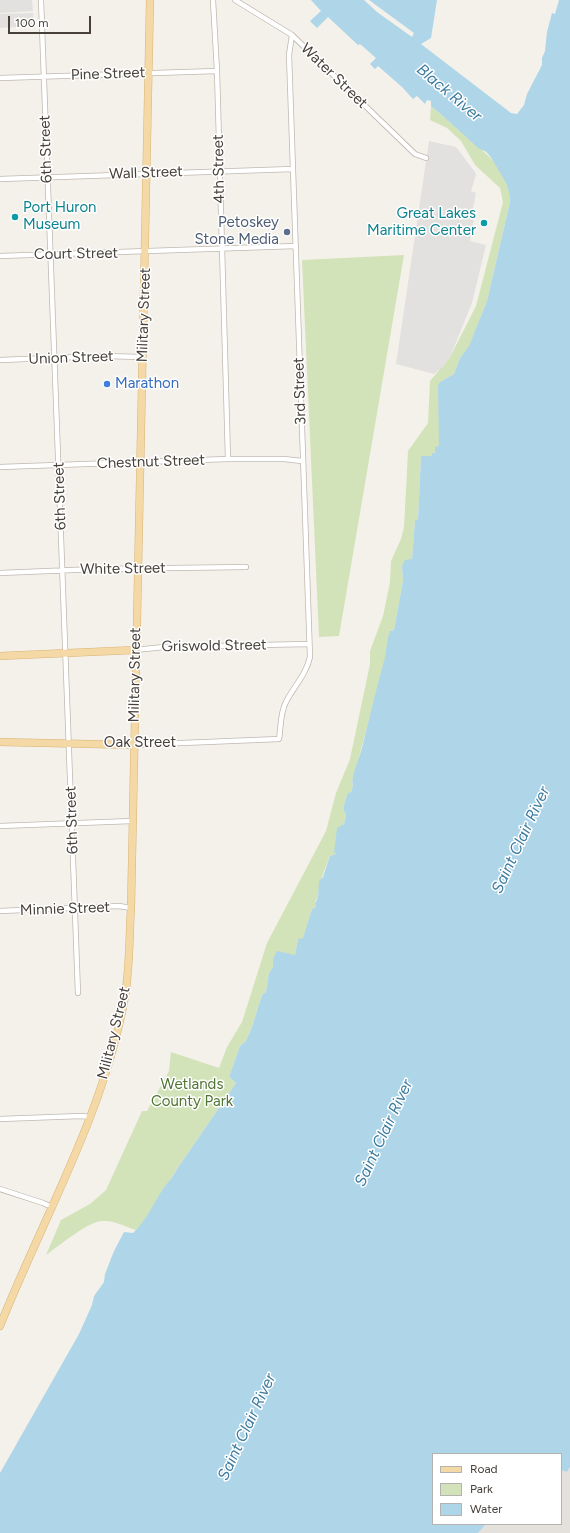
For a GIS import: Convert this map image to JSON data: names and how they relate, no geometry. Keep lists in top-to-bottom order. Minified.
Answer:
{"streets":{"main road":["Military Street","Griswold Street","Oak Street"],"street":["Pine Street","Water Street","6th Street","4th Street","Wall Street","Court Street","Union Street","3rd Street","Chestnut Street","White Street","Minnie Street"]},"crossings":[["Pine Street","6th Street"],["Pine Street","4th Street"],["Pine Street","Military Street"],["Water Street","3rd Street"],["6th Street","Wall Street"],["6th Street","Court Street"],["6th Street","Union Street"],["6th Street","Chestnut Street"],["6th Street","White Street"],["6th Street","Griswold Street"],["6th Street","Oak Street"],["6th Street","Minnie Street"],["4th Street","Wall Street"],["4th Street","Court Street"],["4th Street","Chestnut Street"],["Wall Street","Military Street"],["Wall Street","3rd Street"],["Court Street","Military Street"],["Court Street","3rd Street"],["Military Street","Union Street"],["Military Street","Chestnut Street"],["Military Street","White Street"],["Military Street","Griswold Street"],["Military Street","Oak Street"],["Military Street","Minnie Street"],["3rd Street","Chestnut Street"],["3rd Street","Griswold Street"],["3rd Street","Oak Street"]],"water":["Black River","Saint Clair River"],"parks":["Wetlands County Park"],"places":["Port Huron Museum","Great Lakes Maritime Center","Petoskey Stone Media","Marathon"],"legend":["Road","Park","Water"],"scale_bar":"100 m"}
